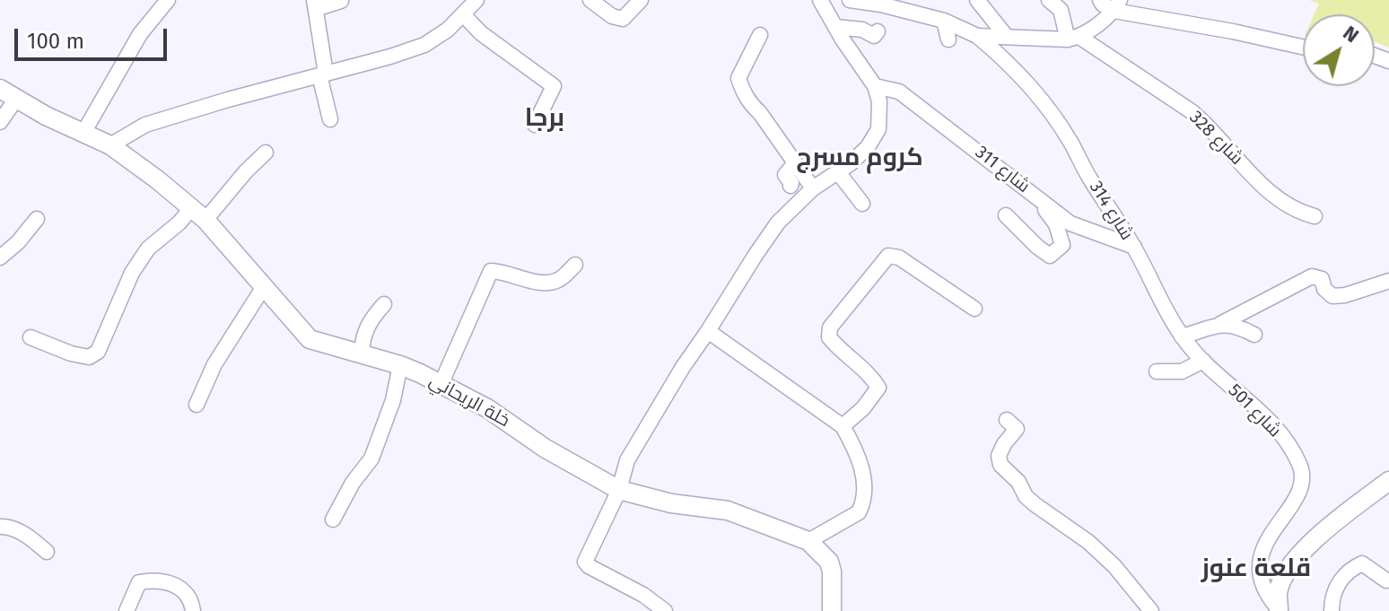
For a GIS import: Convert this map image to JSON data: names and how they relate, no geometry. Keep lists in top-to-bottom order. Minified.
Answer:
{"streets":{"main road":["خلة الريحاني"],"street":["شارع 328","شارع 311","شارع 314","شارع 501"]},"crossings":[["شارع 311","شارع 314"],["شارع 314","شارع 501"]],"districts":["برجا","كروم مسرج","قلعة عنوز"],"scale_bar":"100 m","north":"top right"}
